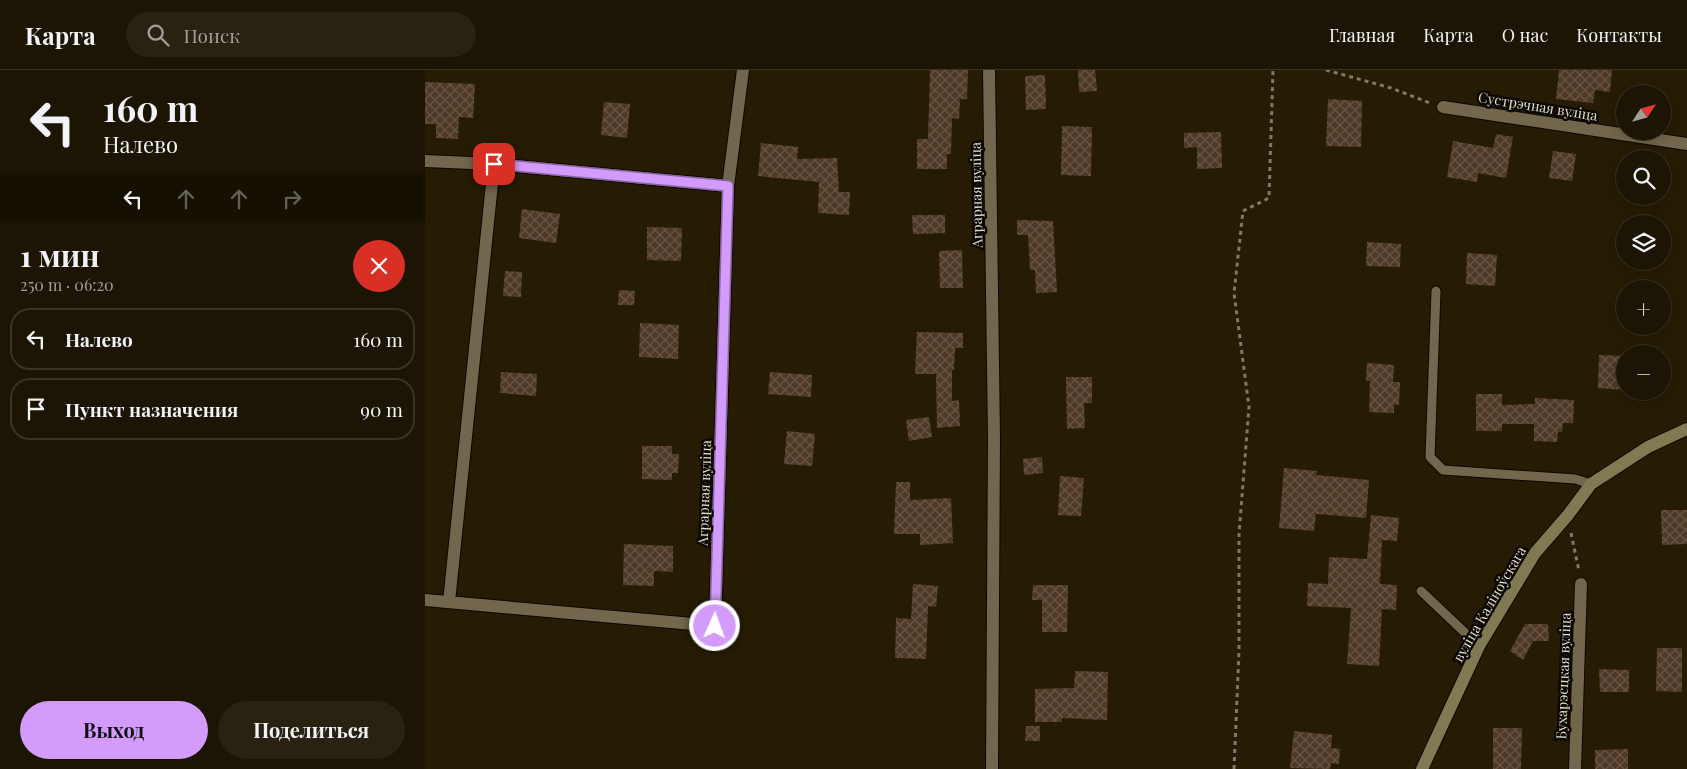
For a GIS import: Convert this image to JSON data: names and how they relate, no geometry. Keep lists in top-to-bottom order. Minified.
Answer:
{"streets":{"main road":["вуліца Каліноўскага"],"street":["Сустрэчная вуліца","Аграрная вуліца","Бухарэсцкая вуліца"]},"north":"top right","page":{"header":"Карта","search":"Поиск","nav":["Главная","Карта","О нас","Контакты"],"turn":["160 m","Налево"],"map_buttons":["+","−"],"heading":["1 мин","250 m · 06:20"],"list":[{"name":"Налево","value":"160 m"},{"name":"Пункт назначения","value":"90 m"}],"buttons":["Выход","Поделиться"]}}
